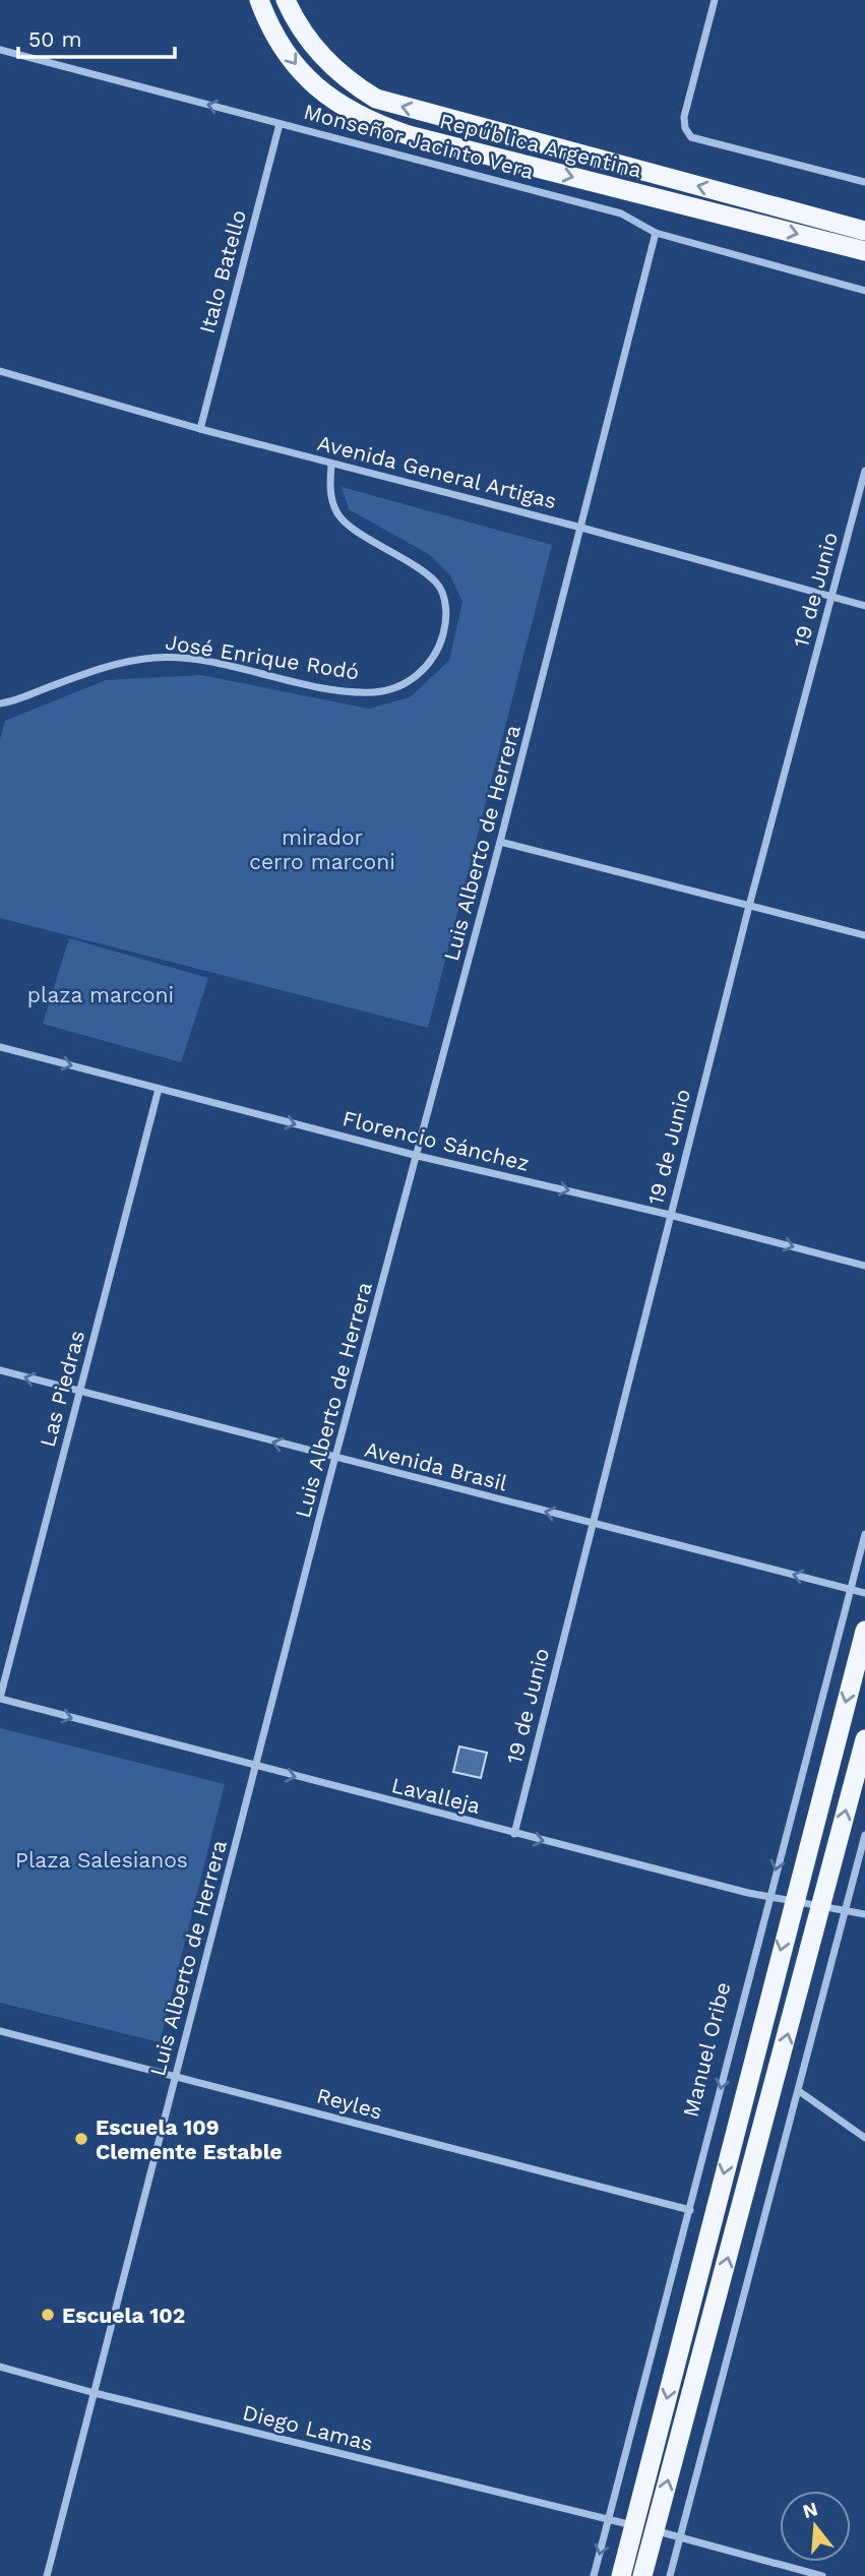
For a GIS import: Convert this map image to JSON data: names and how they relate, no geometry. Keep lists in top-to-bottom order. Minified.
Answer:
{"streets":{"highway":["República Argentina"],"street":["Monseñor Jacinto Vera","Italo Batello","Avenida General Artigas","19 de Junio","José Enrique Rodó","Luis Alberto de Herrera","Florencio Sánchez","Las Piedras","Avenida Brasil","Lavalleja","Manuel Oribe","Reyles","Diego Lamas"]},"crossings":[["Monseñor Jacinto Vera","Italo Batello"],["Monseñor Jacinto Vera","Luis Alberto de Herrera"],["Italo Batello","Avenida General Artigas"],["Avenida General Artigas","19 de Junio"],["Avenida General Artigas","José Enrique Rodó"],["Avenida General Artigas","Luis Alberto de Herrera"],["19 de Junio","Florencio Sánchez"],["19 de Junio","Avenida Brasil"],["19 de Junio","Lavalleja"],["Luis Alberto de Herrera","Florencio Sánchez"],["Luis Alberto de Herrera","Avenida Brasil"],["Luis Alberto de Herrera","Lavalleja"],["Luis Alberto de Herrera","Reyles"],["Luis Alberto de Herrera","Diego Lamas"],["Florencio Sánchez","Las Piedras"],["Las Piedras","Avenida Brasil"],["Las Piedras","Lavalleja"],["Avenida Brasil","Manuel Oribe"],["Lavalleja","Manuel Oribe"],["Manuel Oribe","Reyles"],["Manuel Oribe","Diego Lamas"]],"one_way":["Florencio Sánchez","Avenida Brasil","Lavalleja","Manuel Oribe"],"parks":["mirador cerro marconi","plaza marconi","Plaza Salesianos"],"places":["Escuela 109 Clemente Estable","Escuela 102"],"scale_bar":"50 m","north":"top"}
